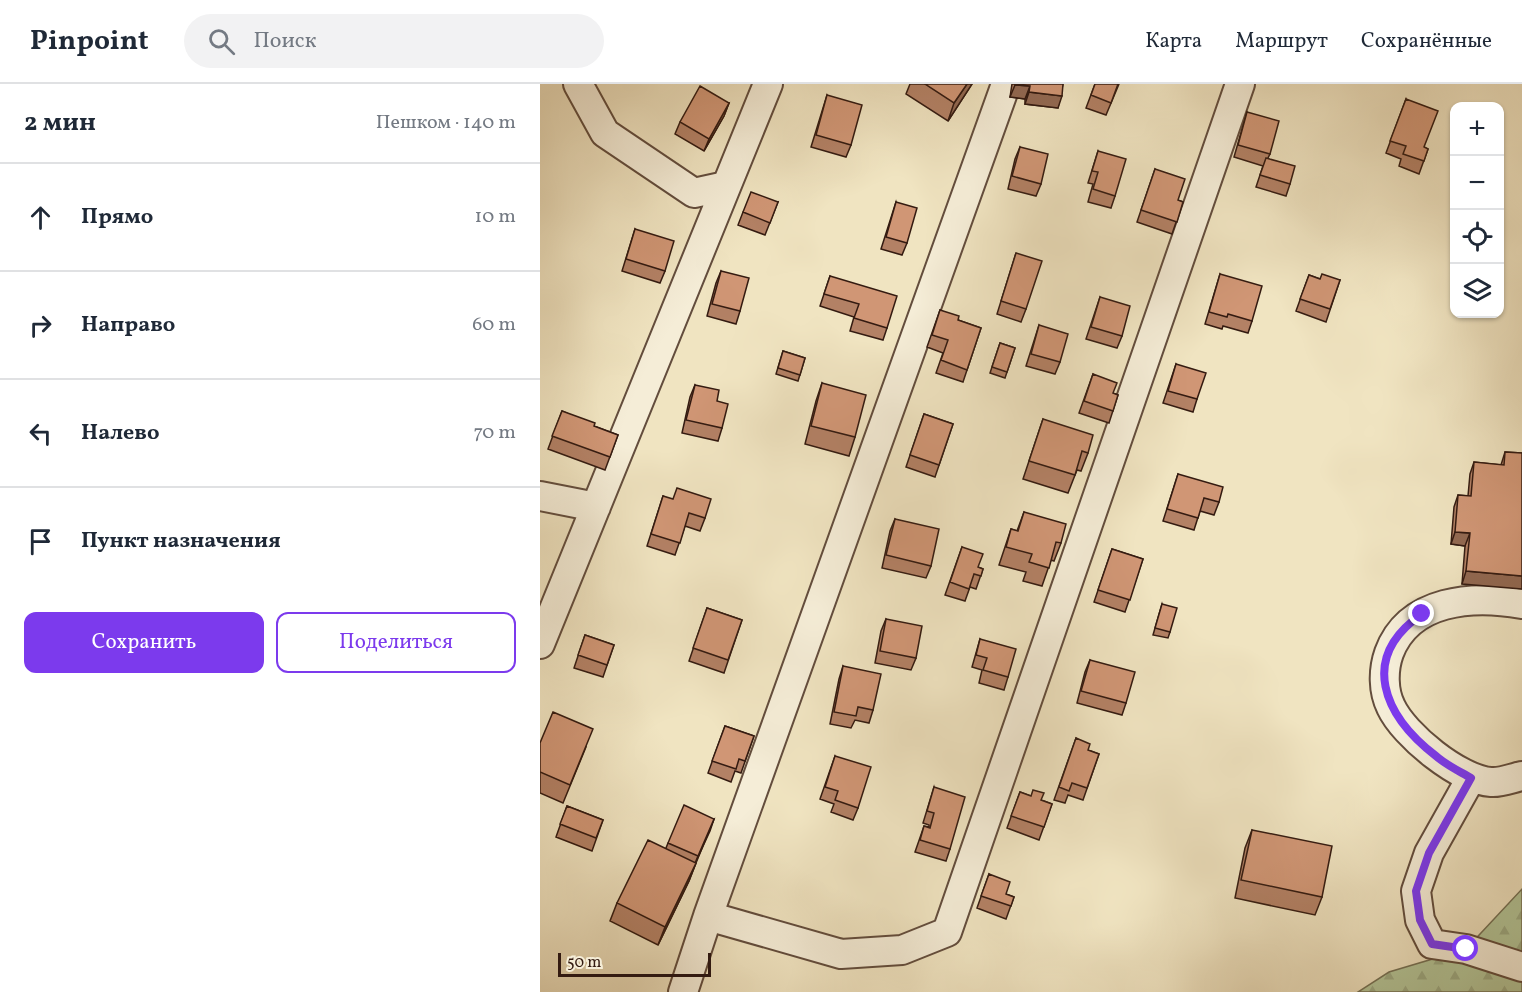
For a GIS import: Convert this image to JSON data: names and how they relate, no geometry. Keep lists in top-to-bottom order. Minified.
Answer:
{"scale_bar":"50 m","page":{"header":"Pinpoint","search":"Поиск","nav":["Карта","Маршрут","Сохранённые"],"heading":["2 мин","Пешком · 140 m"],"map_buttons":["+","−"],"list":[["Прямо","10 m"],["Направо","60 m"],["Налево","70 m"],"Пункт назначения"],"buttons":["Сохранить","Поделиться"],"scale":"50 m"}}
